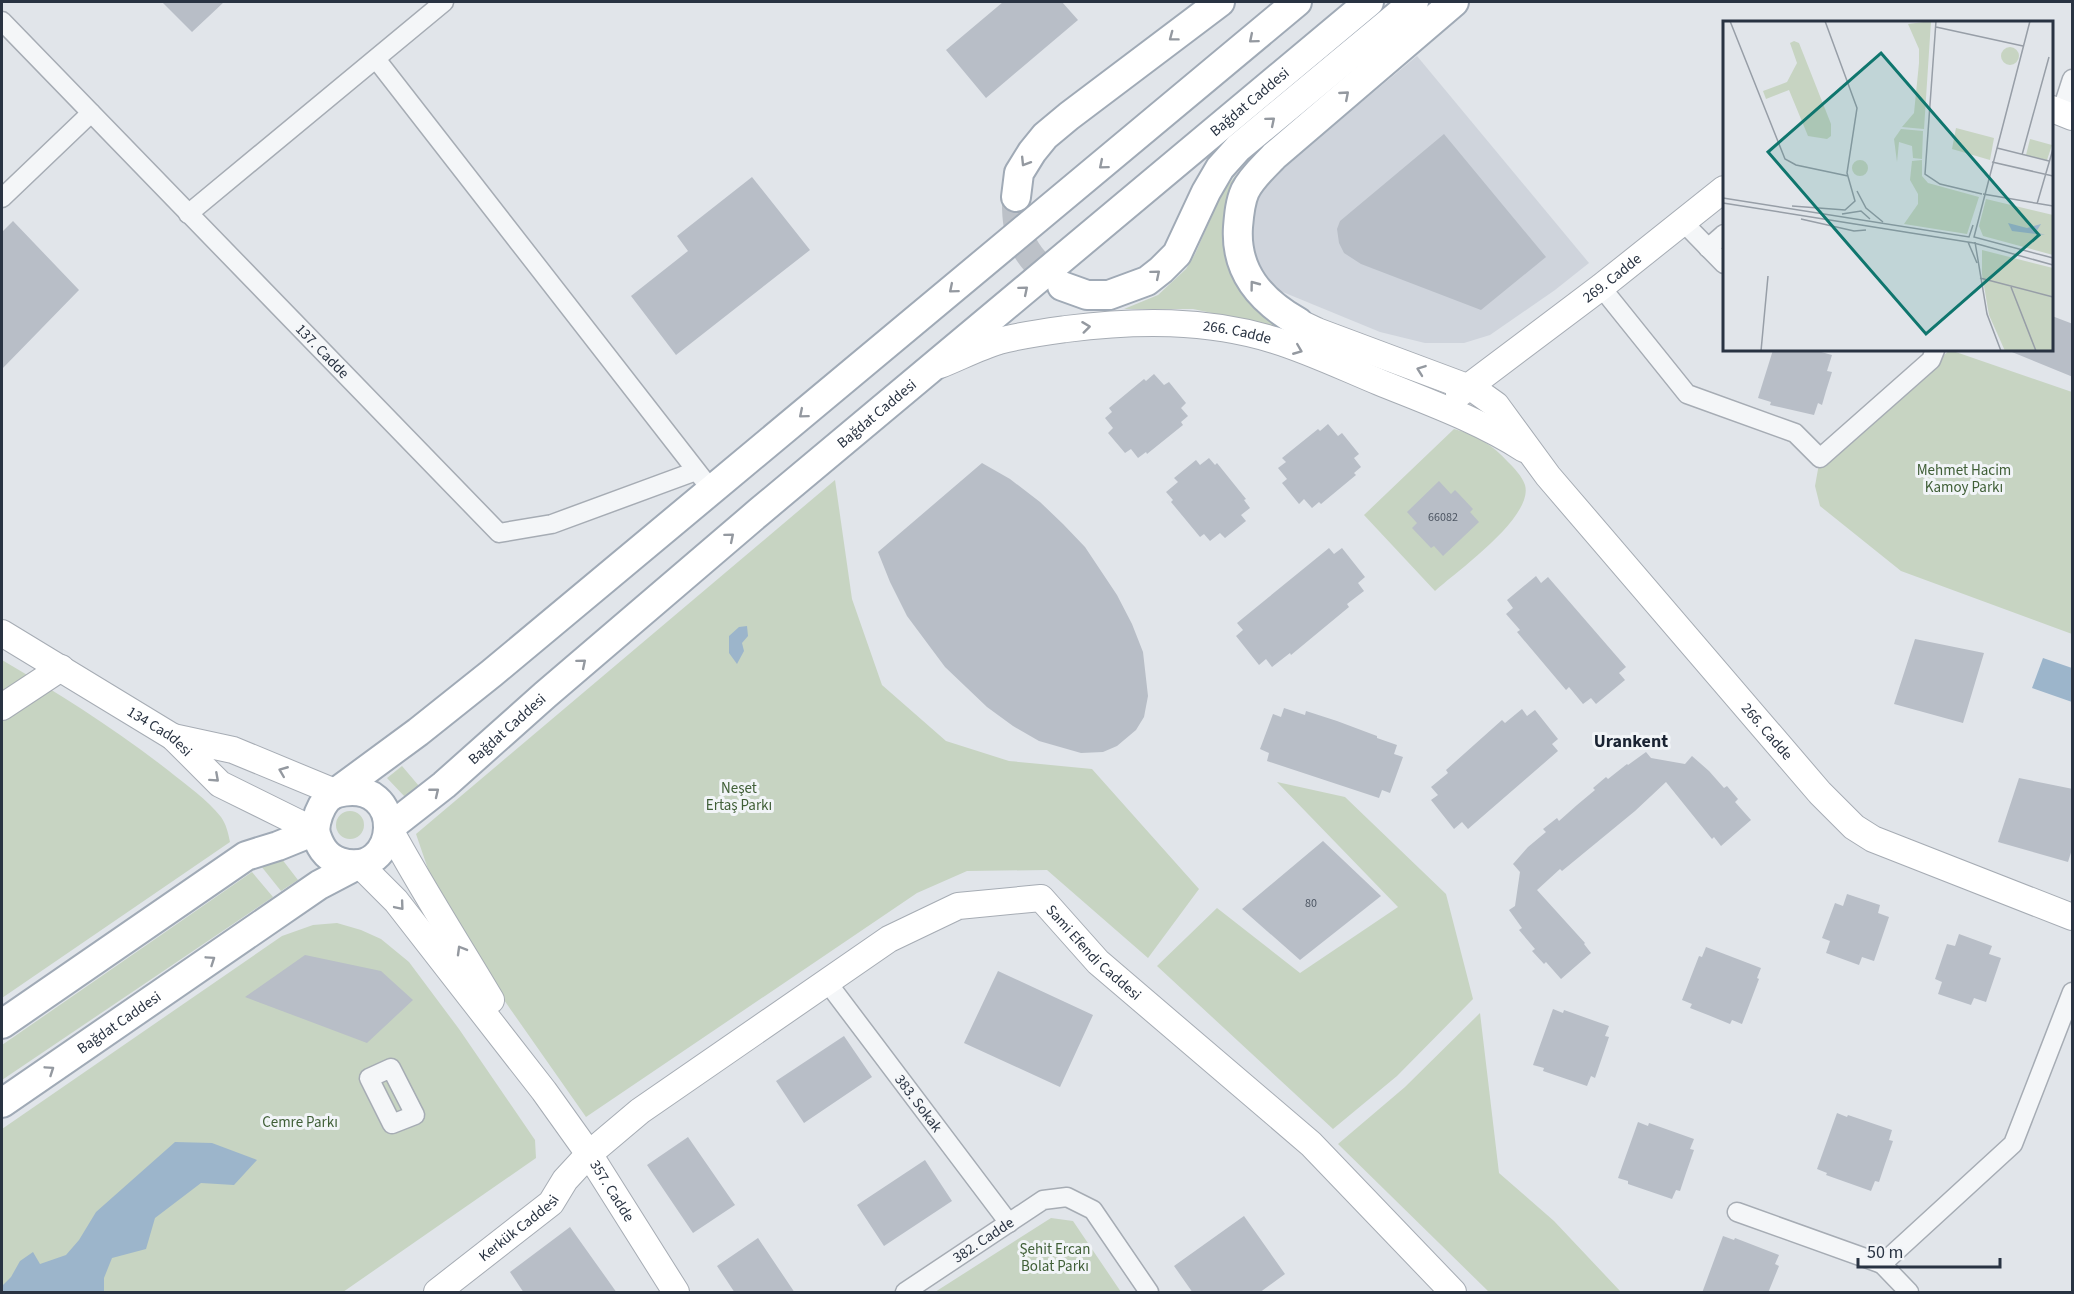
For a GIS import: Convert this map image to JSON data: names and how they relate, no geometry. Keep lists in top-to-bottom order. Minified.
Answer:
{"streets":{"main road":["Bağdat Caddesi","269. Cadde","266. Cadde","134 Caddesi","Sami Efendi Caddesi","357. Cadde","Kerkük Caddesi"],"street":["137. Cadde","383. Sokak","382. Cadde"]},"crossings":[["Bağdat Caddesi","266. Cadde"],["Bağdat Caddesi","134 Caddesi"],["269. Cadde","266. Cadde"],["Sami Efendi Caddesi","383. Sokak"],["Sami Efendi Caddesi","357. Cadde"],["Sami Efendi Caddesi","Kerkük Caddesi"],["383. Sokak","382. Cadde"],["357. Cadde","Kerkük Caddesi"]],"districts":["Urankent"],"parks":["Mehmet Hacim Kamoy Parkı","Neşet Ertaş Parkı","Cemre Parkı","Şehit Ercan Bolat Parkı"],"house_numbers":["66082","80"],"scale_bar":"50 m"}
